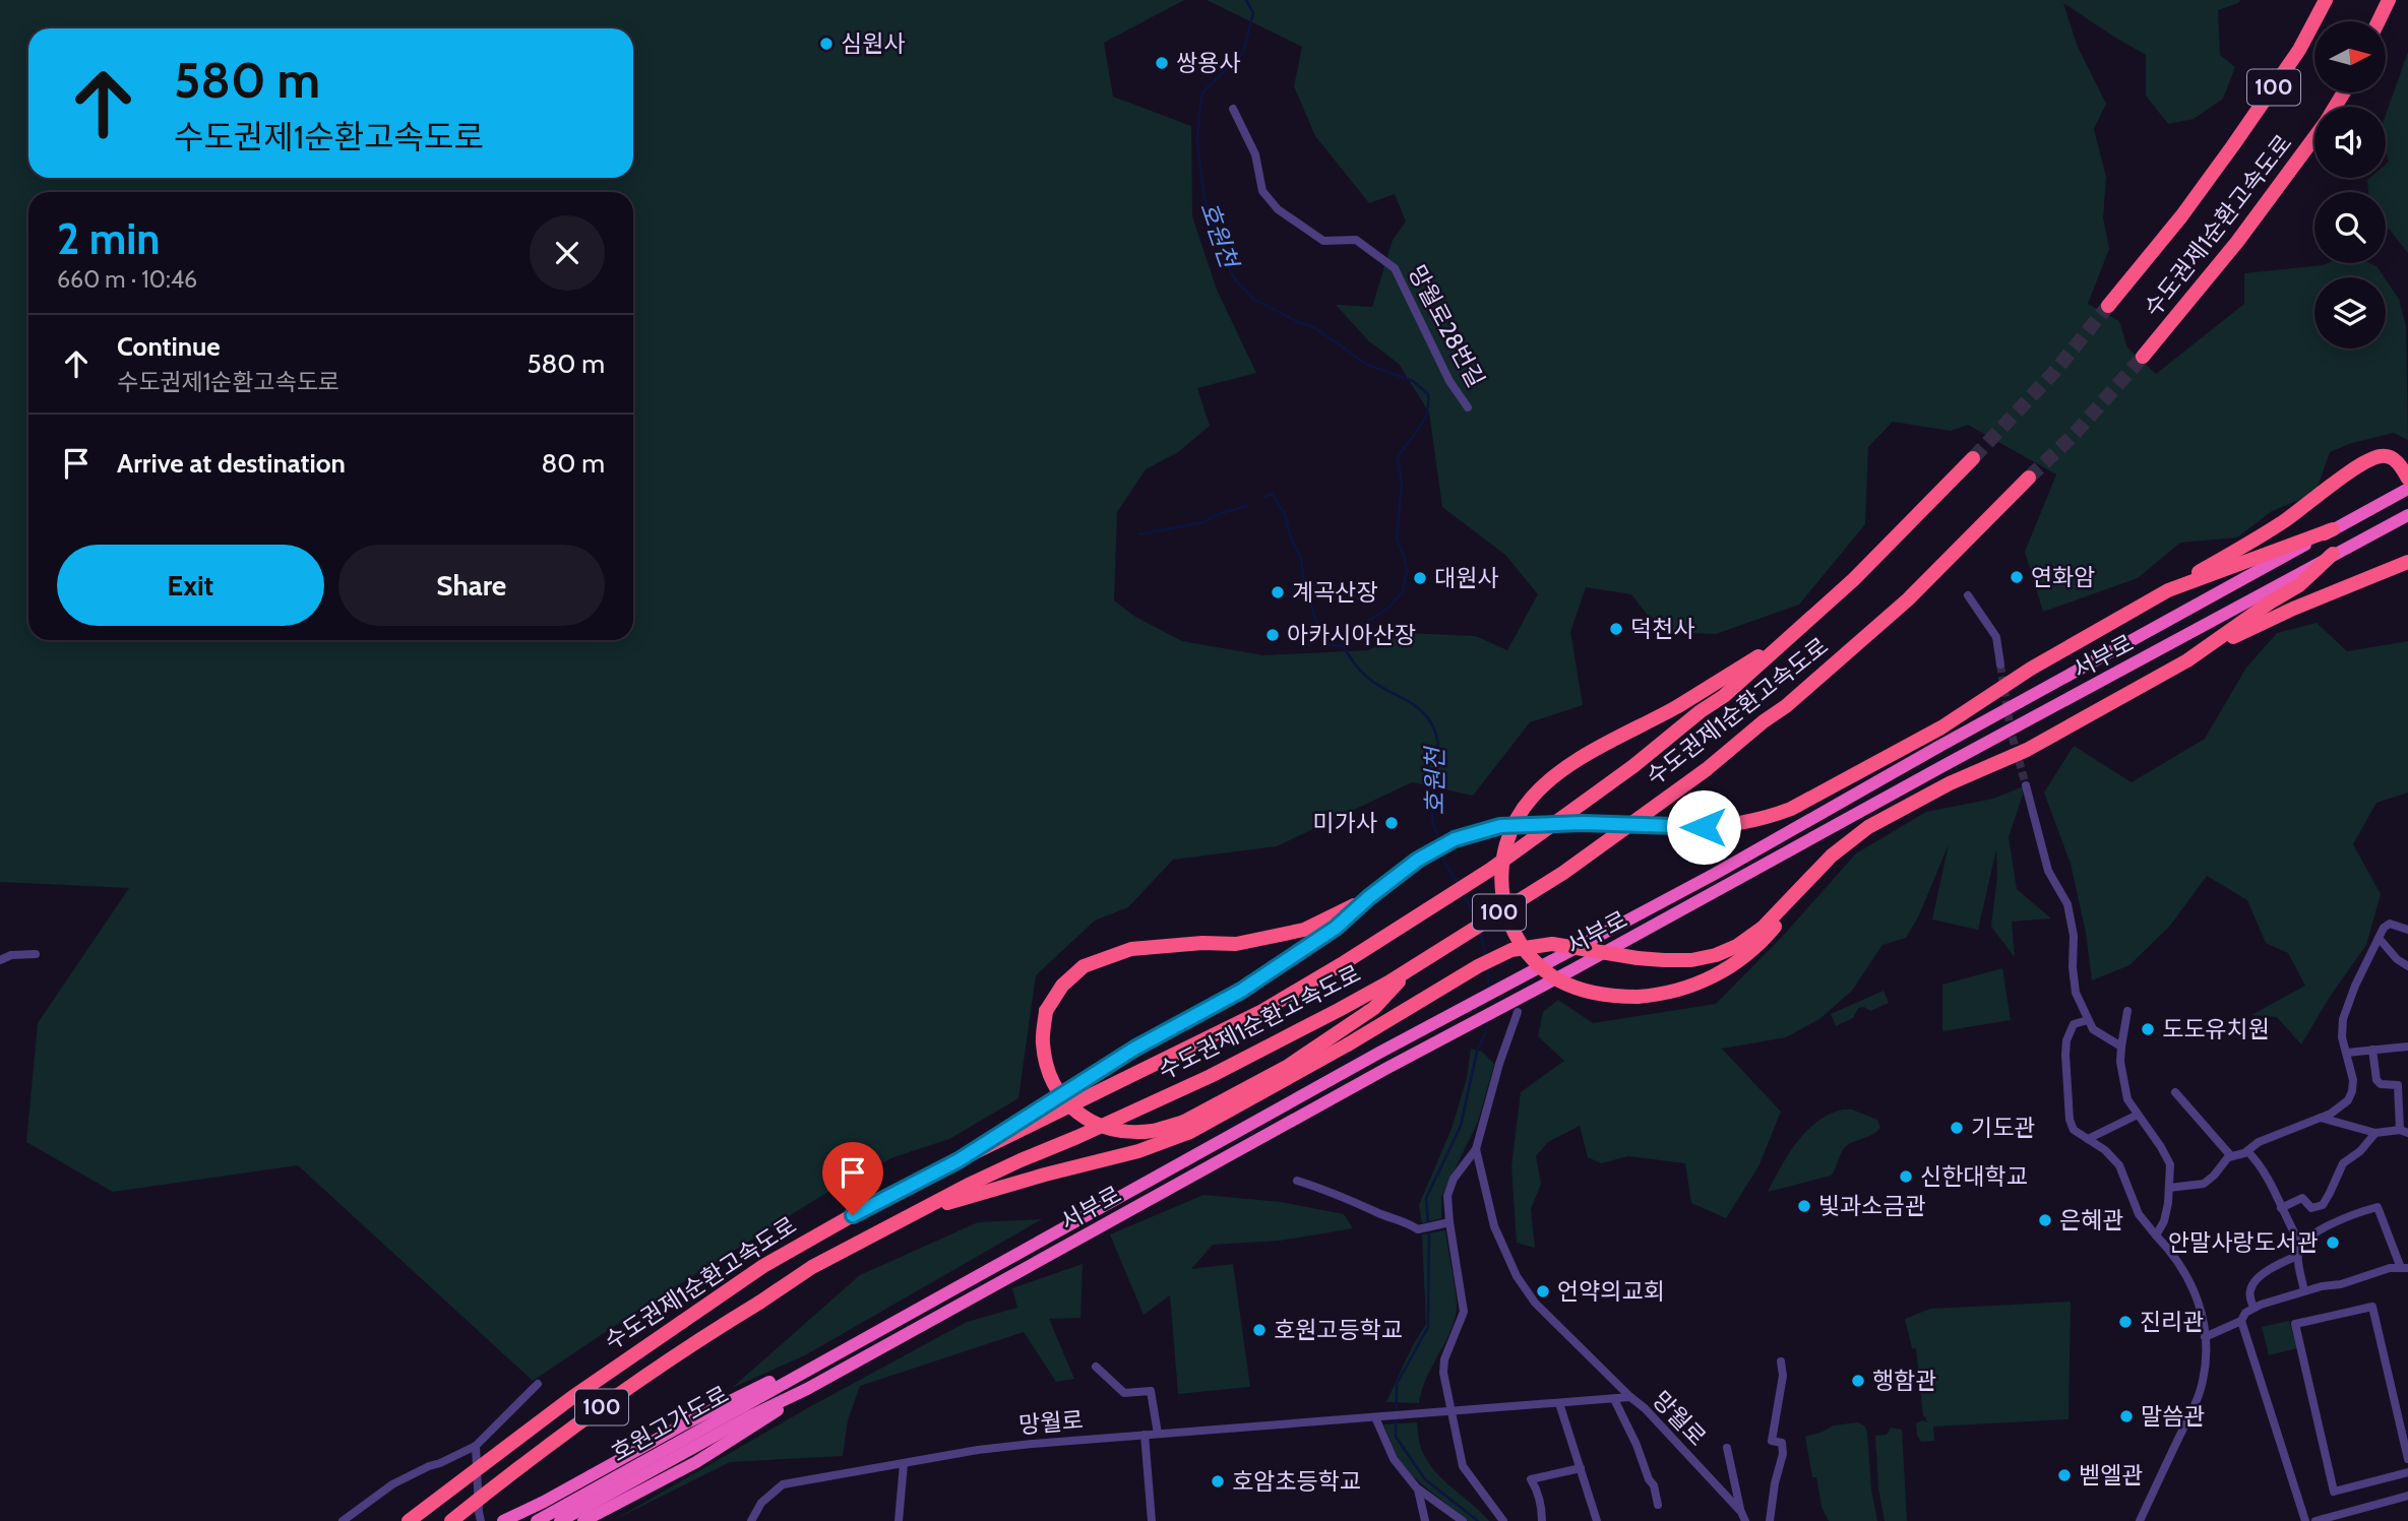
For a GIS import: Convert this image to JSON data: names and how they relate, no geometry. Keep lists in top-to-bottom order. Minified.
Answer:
{"streets":{"highway":["100","수도권제1순환고속도로","서부로","호원고가도로"],"street":["망월로28번길","망월로"]},"crossings":[["서부로","호원고가도로"]],"water":["호원천"],"places":["심원사","쌍용사","연화암","대원사","계곡산장","덕천사","아카시아산장","미가사","도도유치원","기도관","신한대학교","빛과소금관","은혜관","안말사랑도서관","언약의교회","진리관","호원고등학교","행함관","말씀관","벧엘관","호암초등학교"],"north":"right","page":{"turn":["580 m","수도권제1순환고속도로"],"heading":["2 min","660 m · 10:46"],"list":[{"name":"Continue","note":"수도권제1순환고속도로","value":"580 m"},{"name":"Arrive at destination","value":"80 m"}],"buttons":["Exit","Share"]}}
